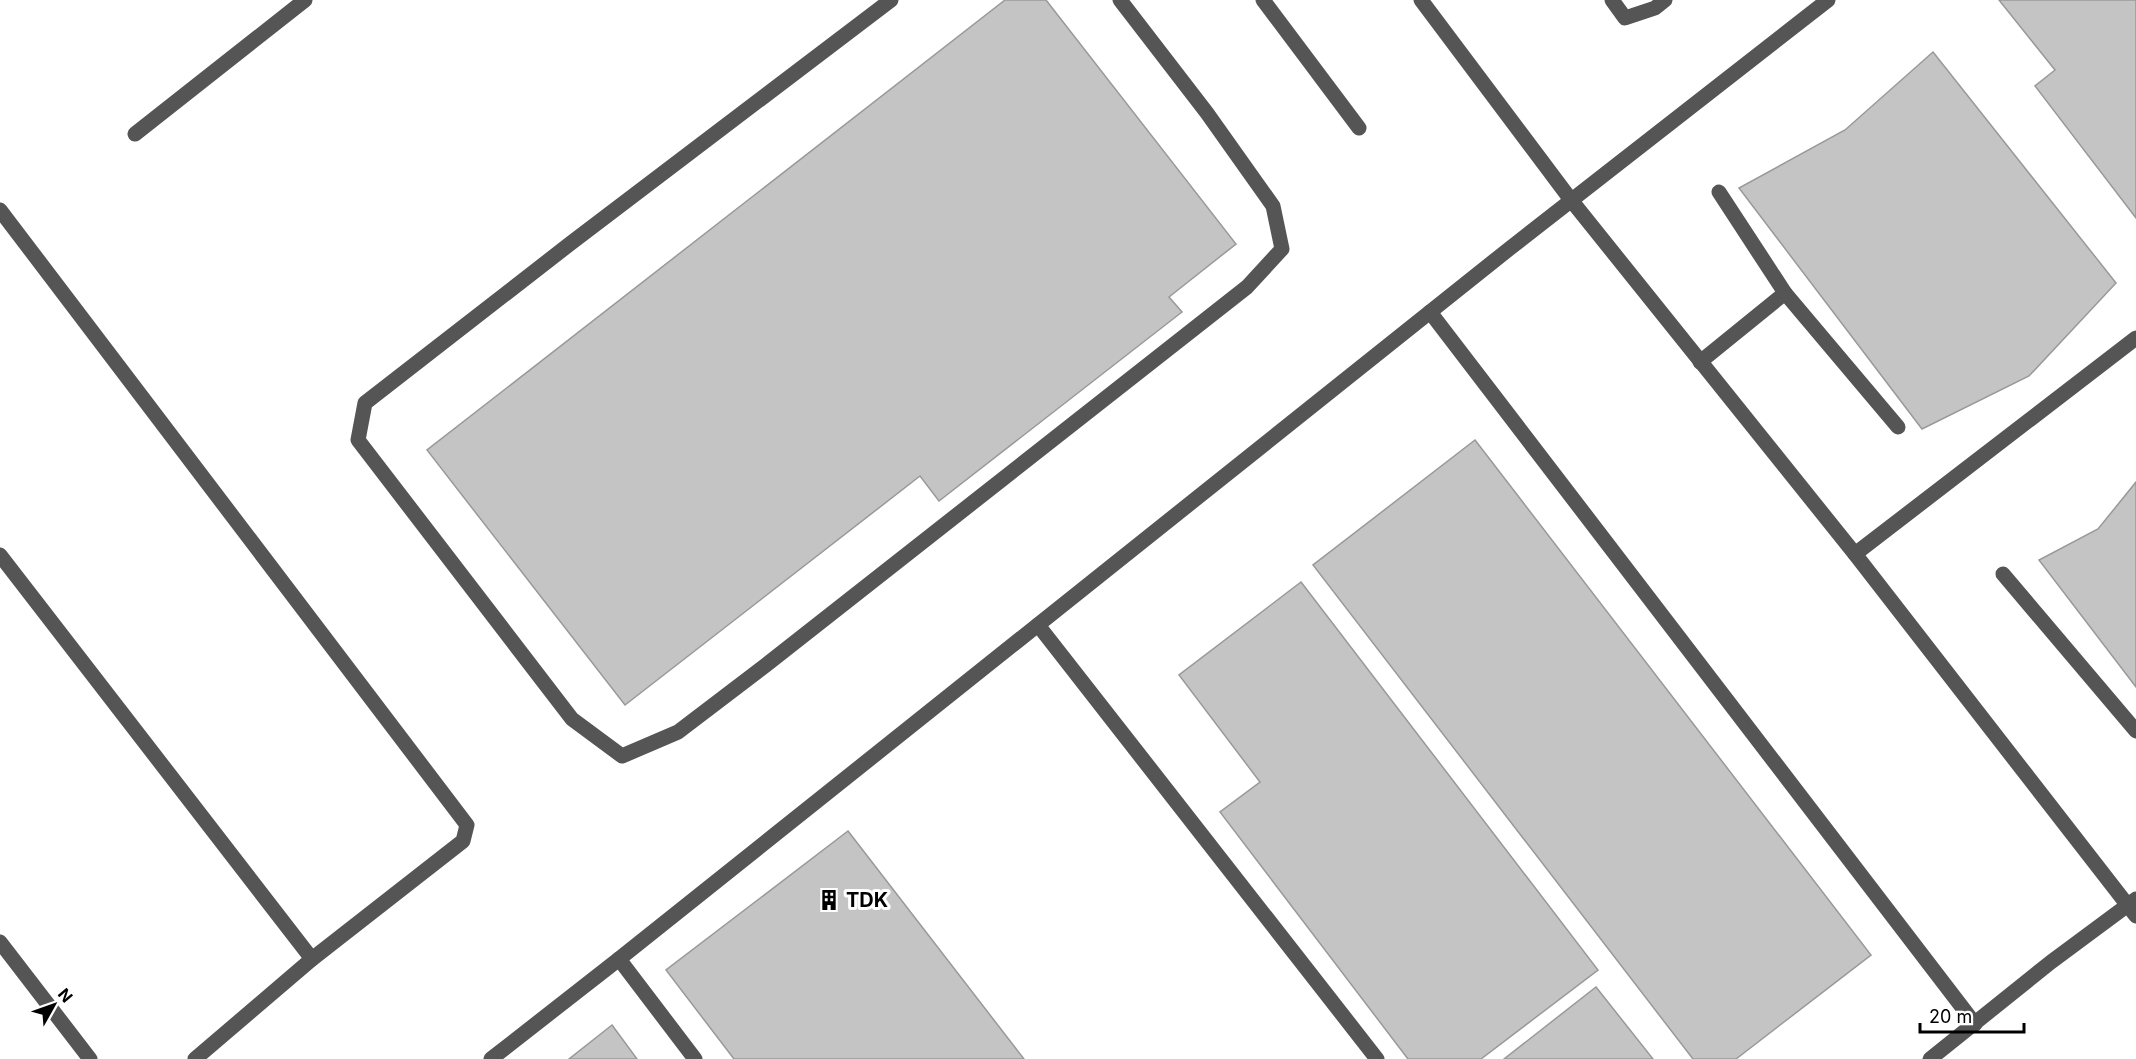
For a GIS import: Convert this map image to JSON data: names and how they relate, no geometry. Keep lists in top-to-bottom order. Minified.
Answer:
{"places":{"building":["TDK"]},"scale_bar":"20 m","north":"top right"}
